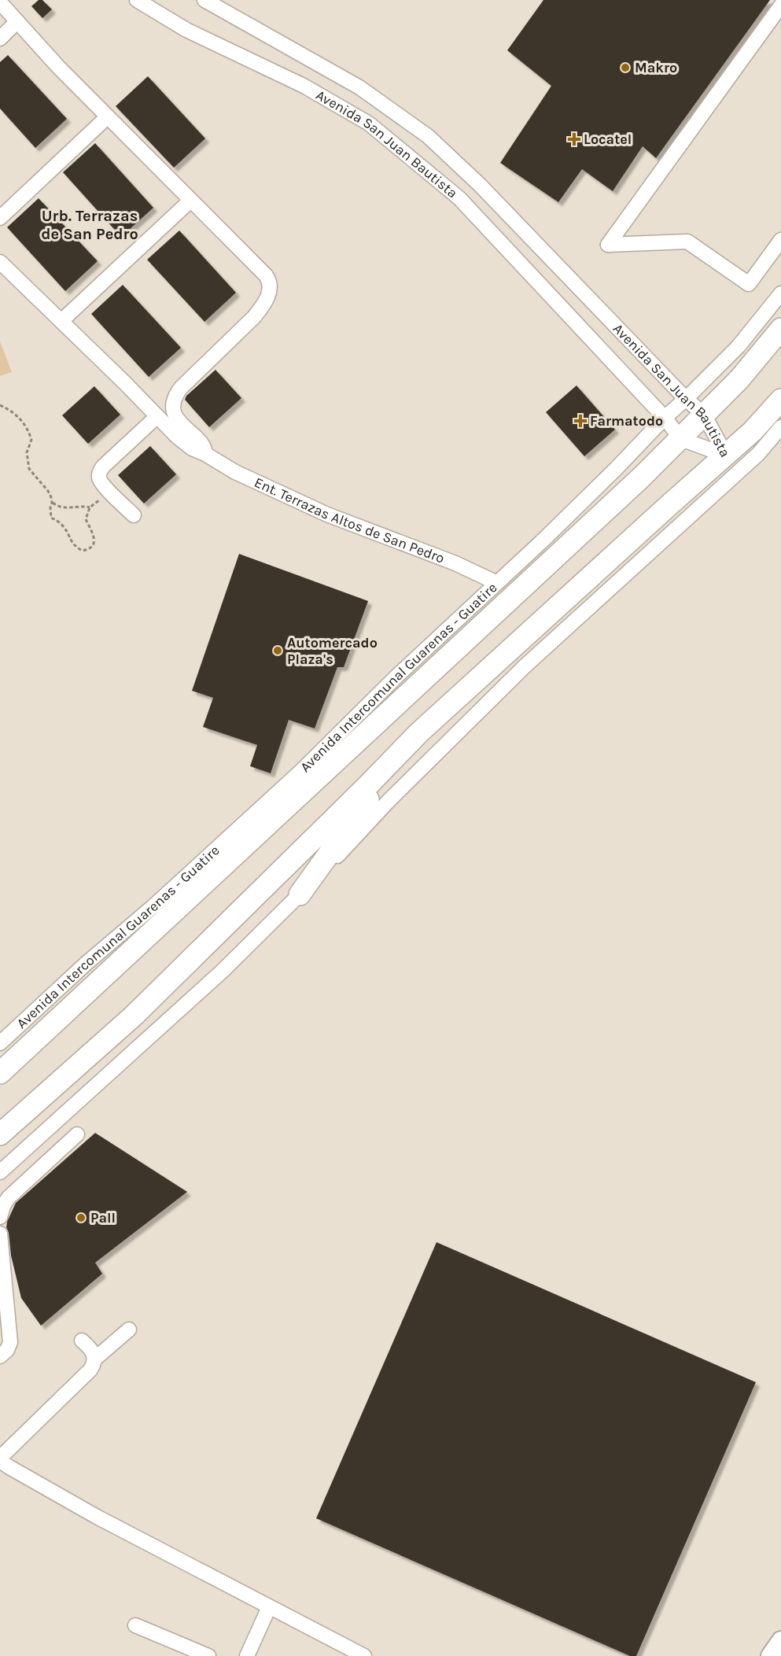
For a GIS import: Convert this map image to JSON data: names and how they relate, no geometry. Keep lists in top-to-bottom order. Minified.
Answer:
{"streets":{"highway":["Avenida Intercomunal Guarenas - Guatire"],"street":["Avenida San Juan Bautista","Ent. Terrazas Altos de San Pedro"]},"crossings":[["Avenida San Juan Bautista","Avenida Intercomunal Guarenas - Guatire"],["Ent. Terrazas Altos de San Pedro","Avenida Intercomunal Guarenas - Guatire"]],"districts":["Urb. Terrazas de San Pedro"],"places":{"other":["Makro","Automercado Plaza's","Pall"],"health":["Locatel","Farmatodo"]}}
